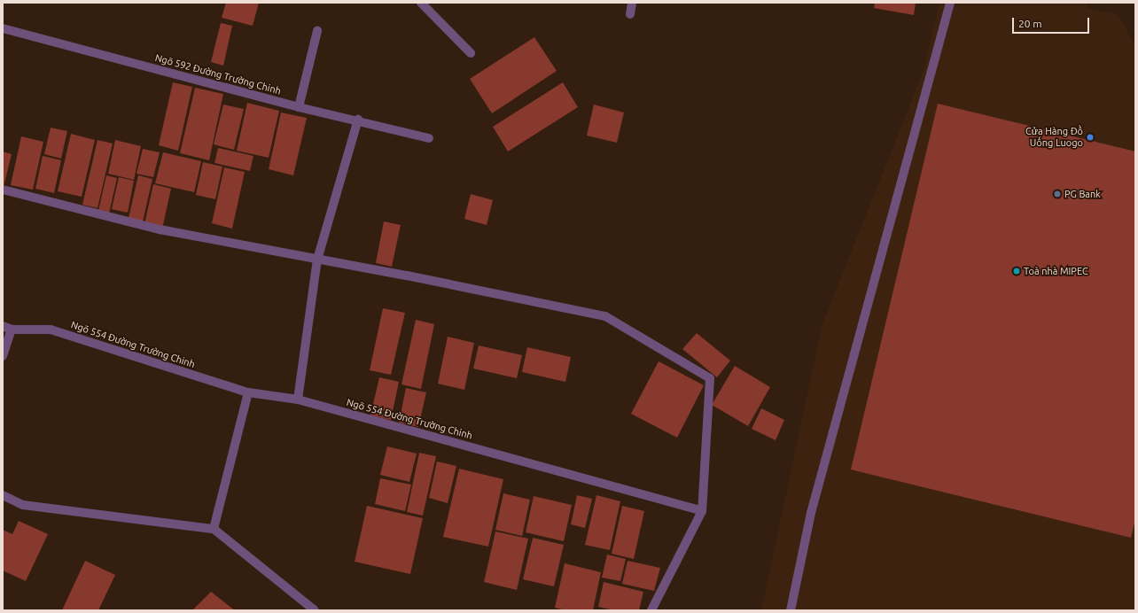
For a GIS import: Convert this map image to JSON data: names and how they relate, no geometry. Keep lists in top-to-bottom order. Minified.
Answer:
{"streets":{"lane":["Ngõ 592 Đường Trường Chinh","Ngõ 554 Đường Trường Chinh"]},"places":["Cửa Hàng Đồ Uống Luogo","PG Bank","Toà nhà MIPEC"],"scale_bar":"20 m"}
